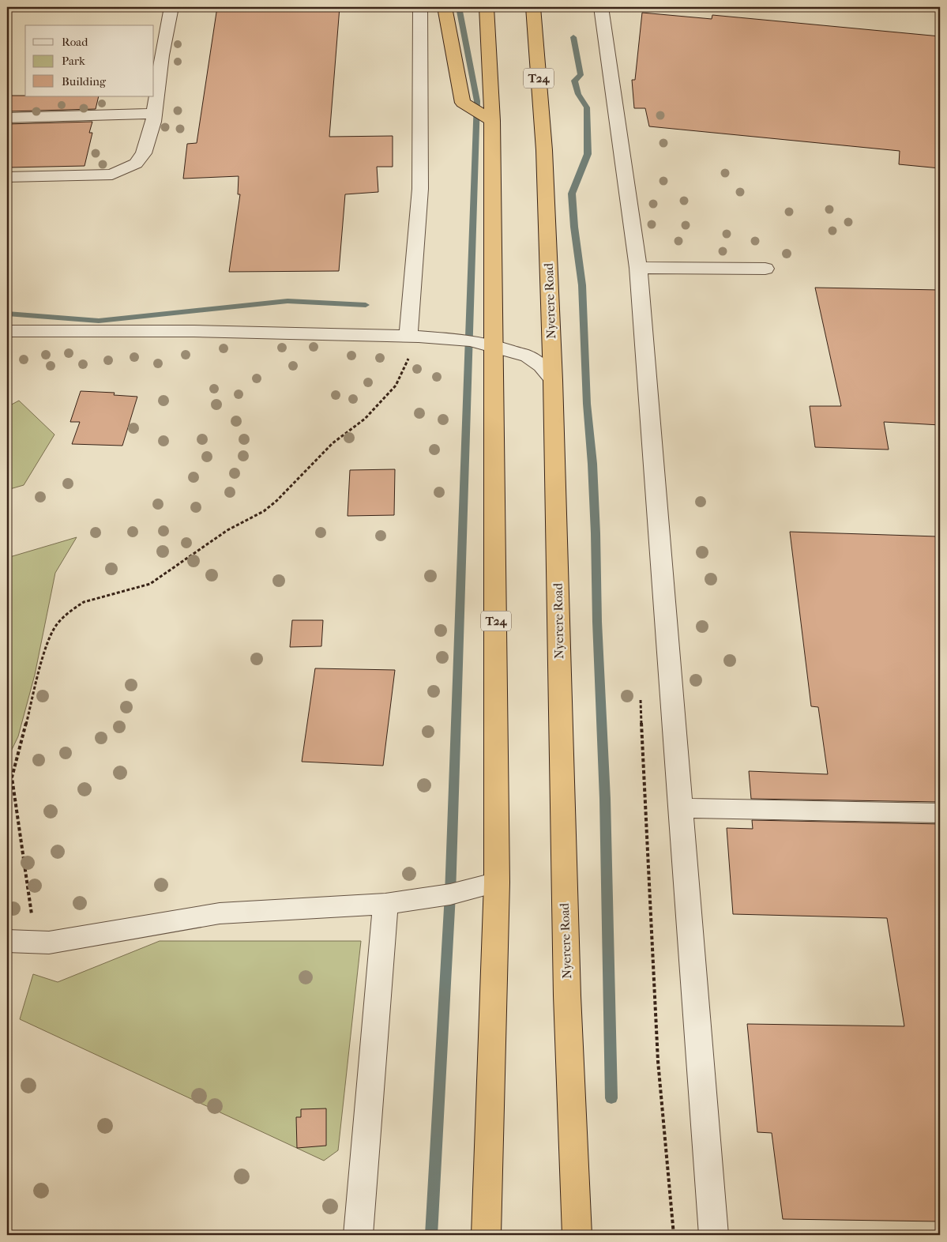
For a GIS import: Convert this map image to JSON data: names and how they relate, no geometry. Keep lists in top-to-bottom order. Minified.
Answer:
{"streets":{"highway":["T24","Nyerere Road"]},"legend":["Road","Park","Building"]}
